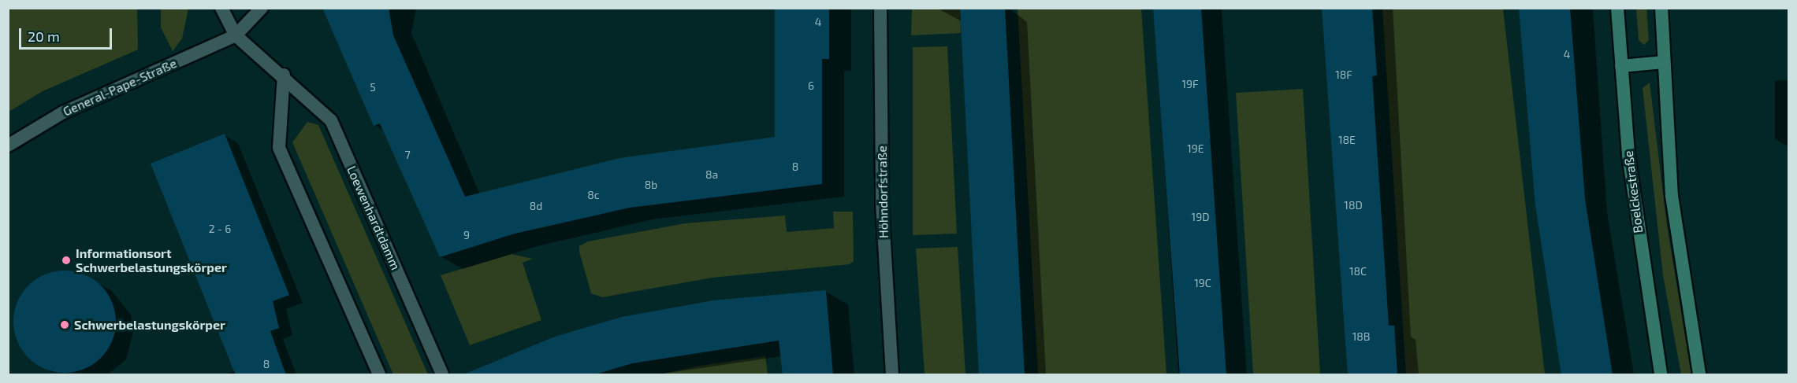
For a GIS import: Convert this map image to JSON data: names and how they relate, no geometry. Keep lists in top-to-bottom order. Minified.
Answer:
{"streets":{"main road":["Boelckestraße"],"street":["General-Pape-Straße","Höhndorfstraße","Loewenhardtdamm"]},"crossings":[["General-Pape-Straße","Loewenhardtdamm"]],"places":["Informationsort Schwerbelastungskörper","Schwerbelastungskörper"],"house_numbers":["4","4","18F","19F","6","5","18E","19E","7","8","8a","8b","8c","18D","8d","19D","2 - 6","9","18C","19C","18B","8"],"scale_bar":"20 m"}
